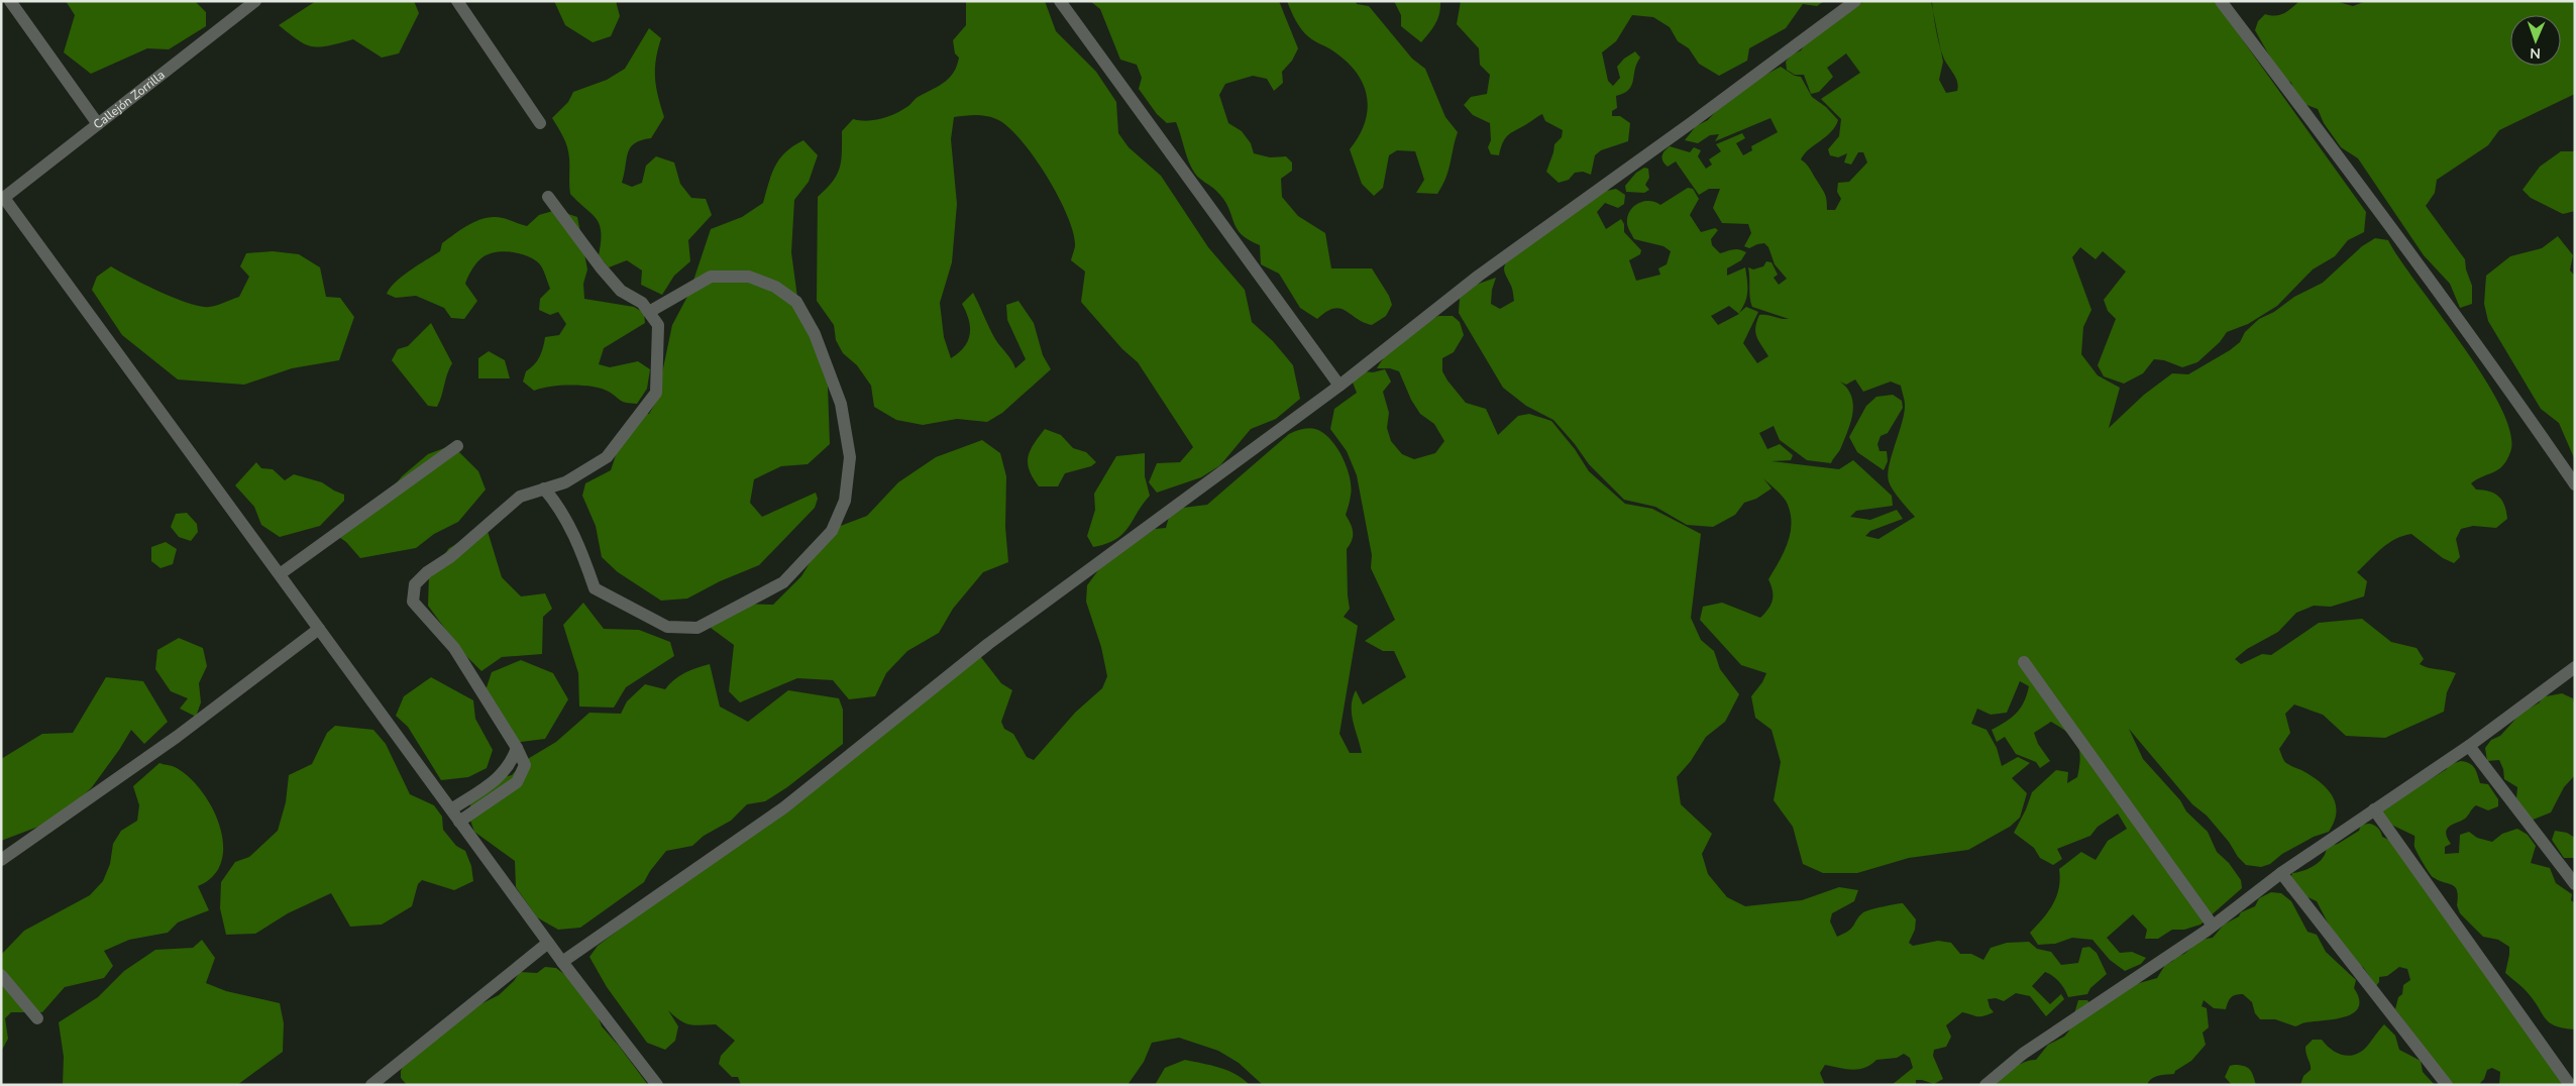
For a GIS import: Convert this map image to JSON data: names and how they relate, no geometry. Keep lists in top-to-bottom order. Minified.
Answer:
{"streets":{"street":["Callejón Zorrilla"]},"north":"bottom"}
